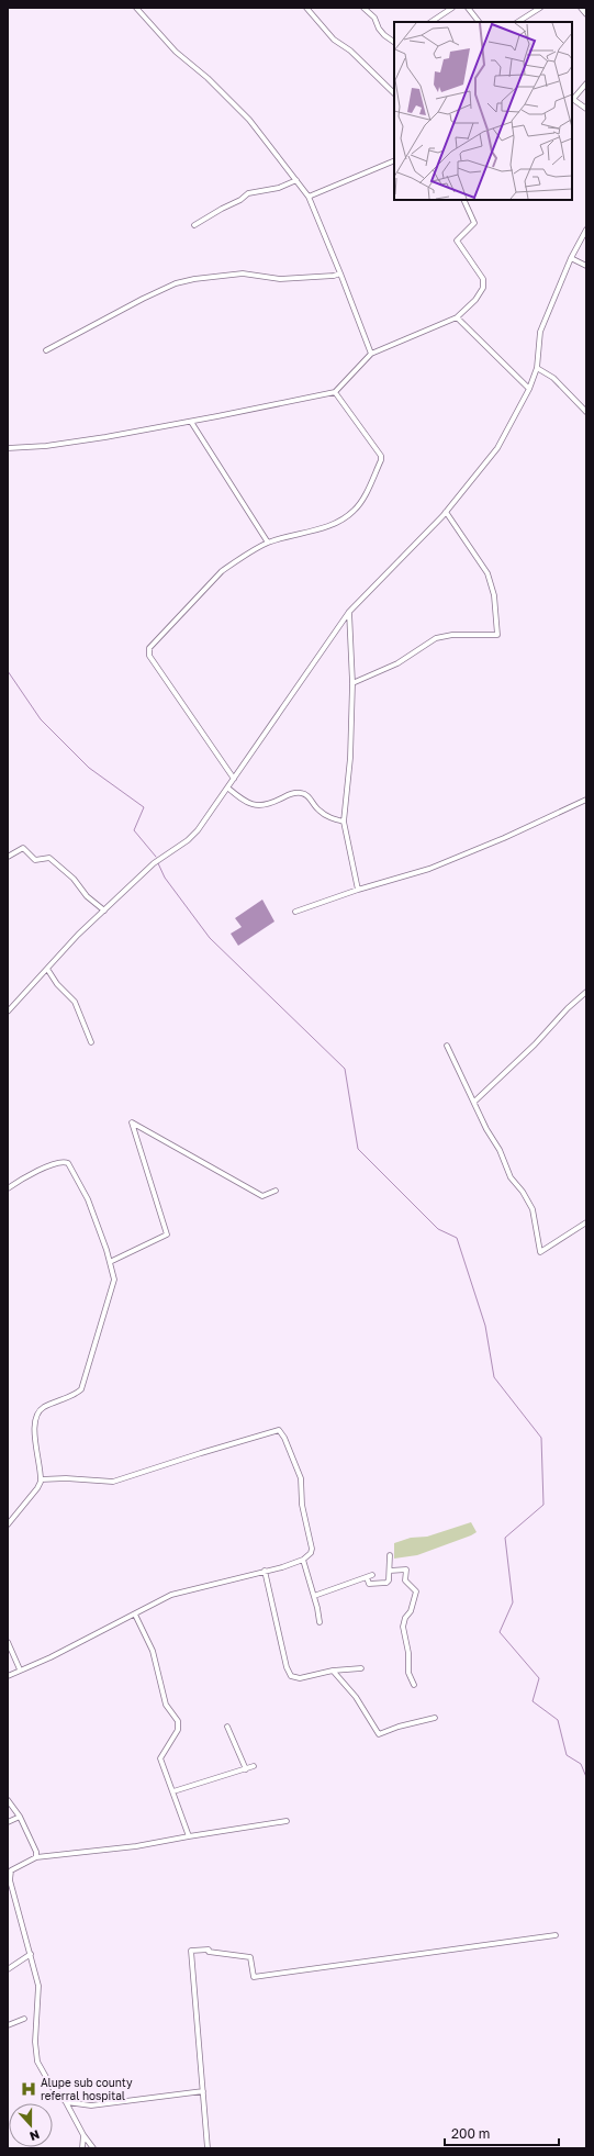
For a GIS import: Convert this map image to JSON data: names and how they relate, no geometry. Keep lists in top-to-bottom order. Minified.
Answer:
{"places":{"hospital":["Alupe sub county referral hospital"]},"scale_bar":"200 m","north":"bottom"}
